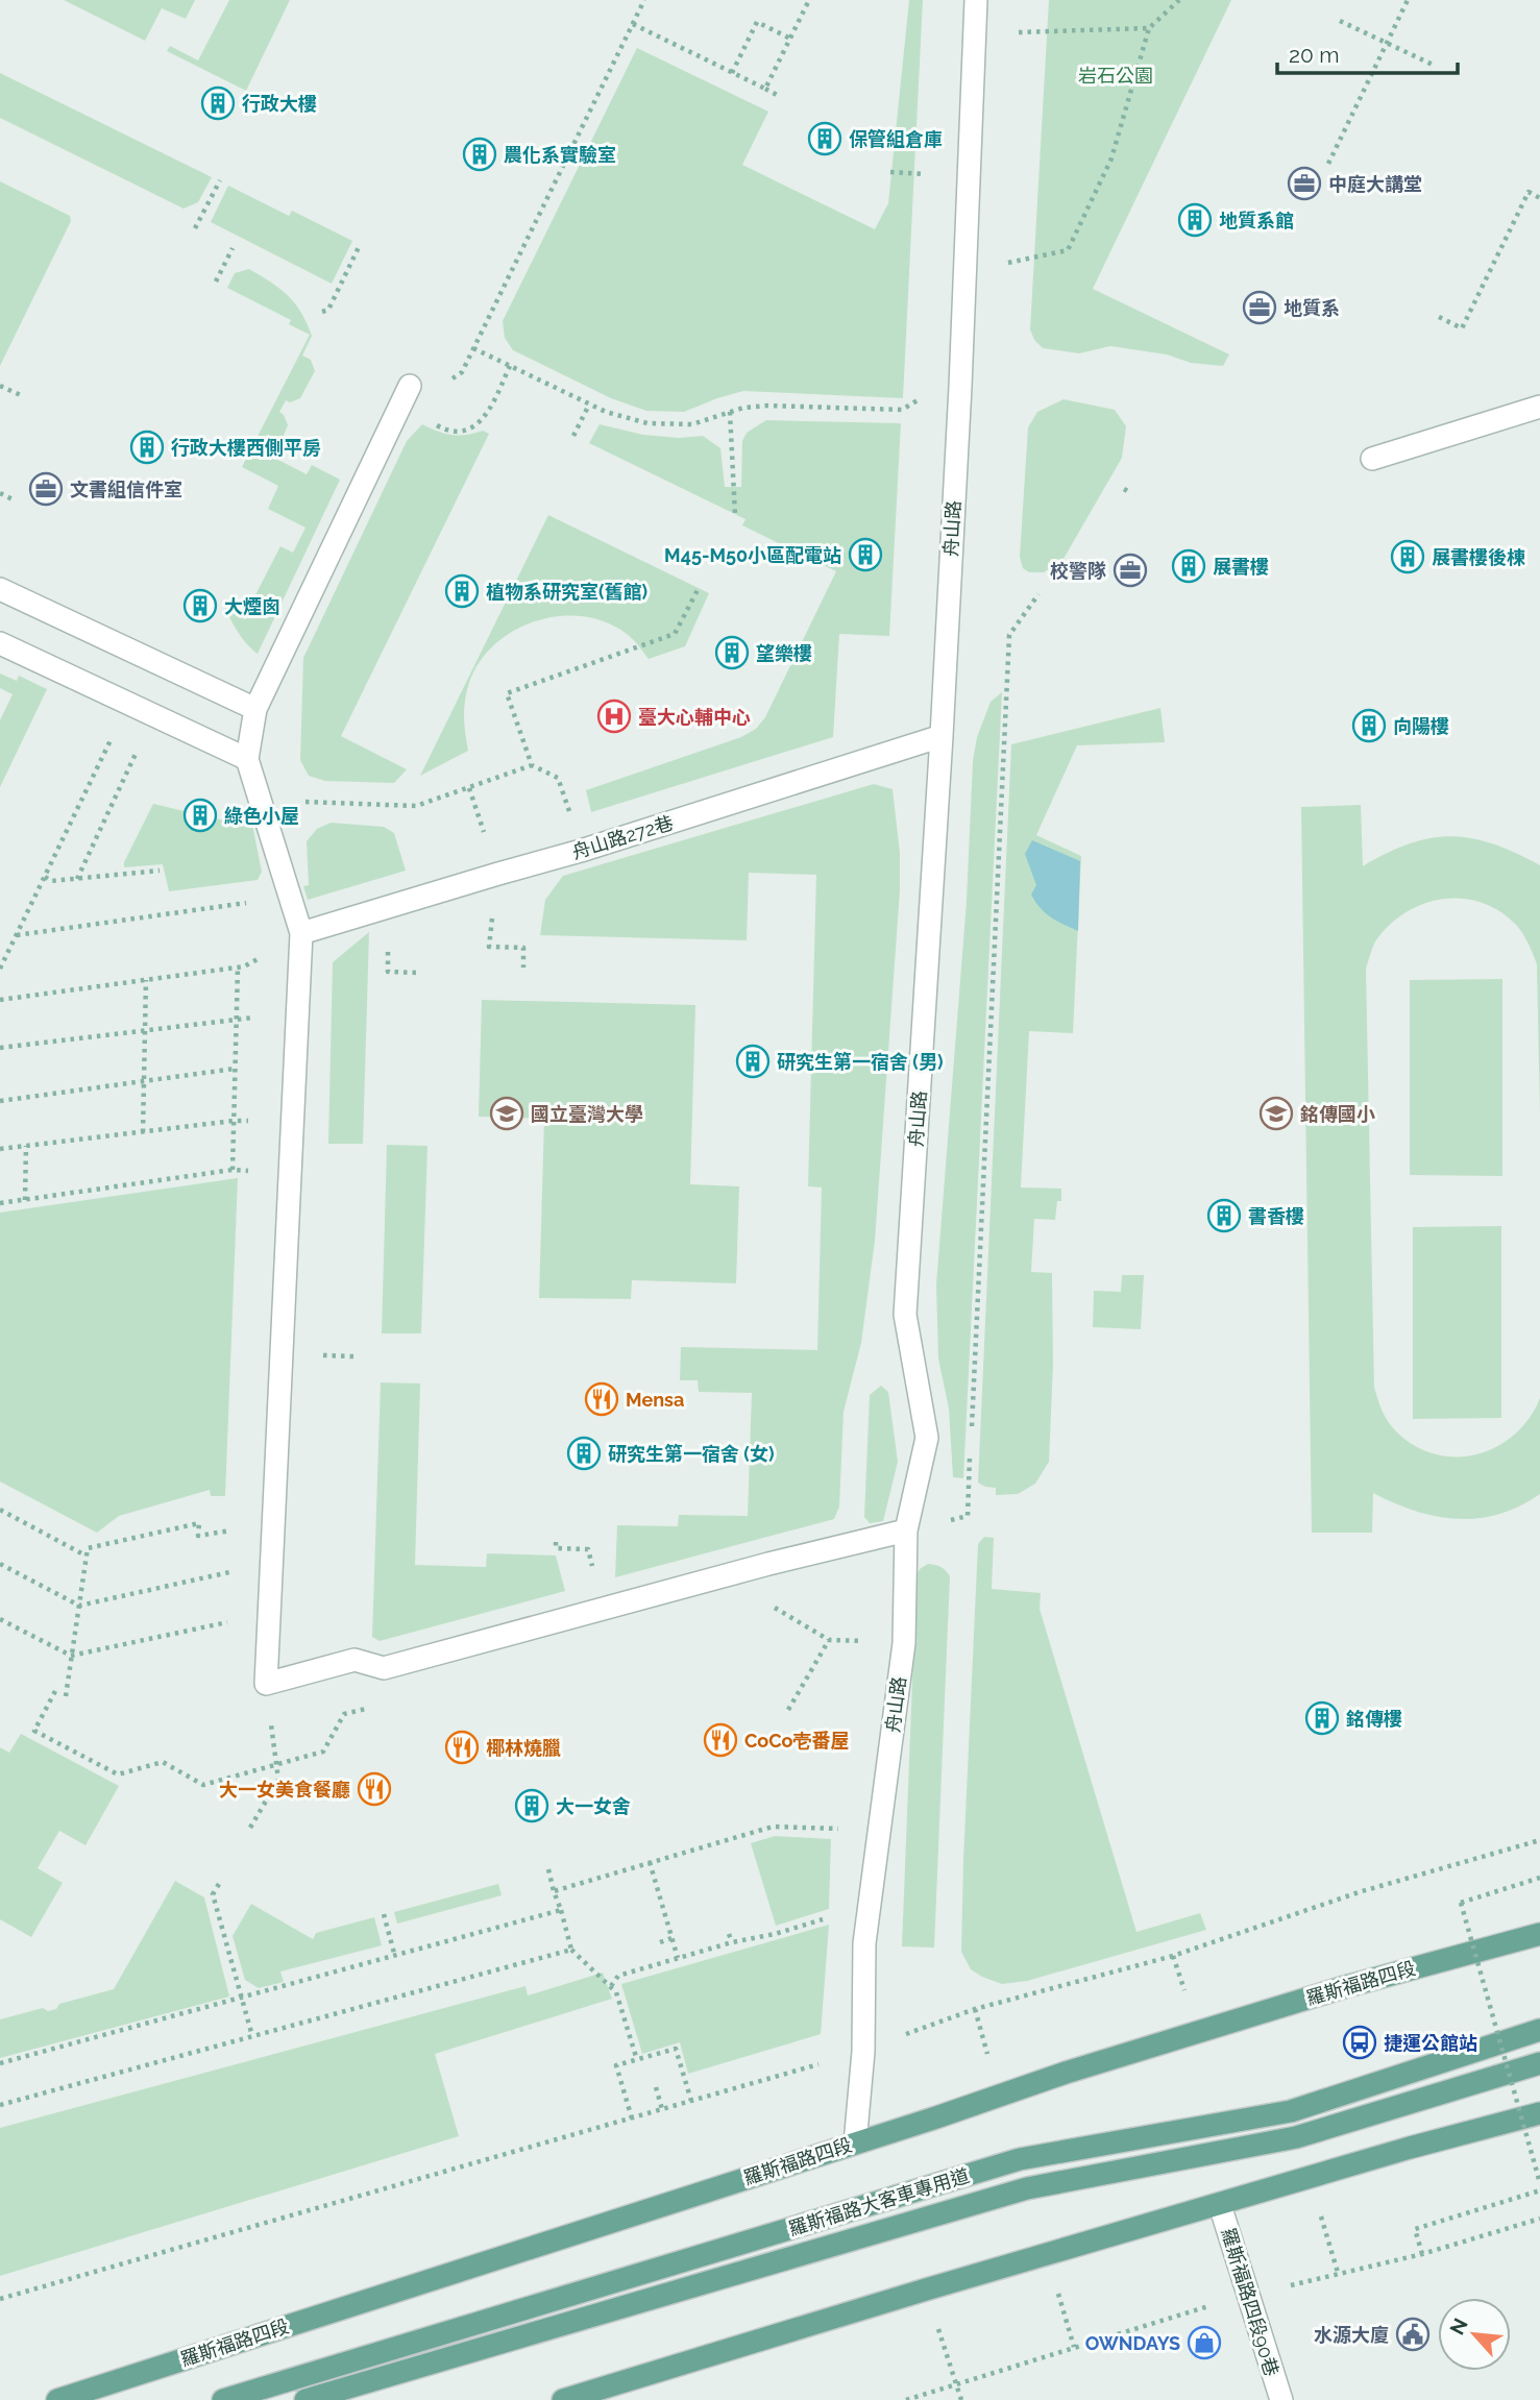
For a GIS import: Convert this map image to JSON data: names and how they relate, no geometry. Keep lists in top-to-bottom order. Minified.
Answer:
{"streets":{"main road":["羅斯福路四段","羅斯福路大客車專用道"],"street":["舟山路","舟山路272巷","羅斯福路四段90巷"]},"crossings":[["舟山路","舟山路272巷"],["舟山路","羅斯福路四段"]],"parks":["岩石公園"],"places":{"building":["行政大樓","保管組倉庫","農化系實驗室","地質系館","行政大樓西側平房","M45-M50小區配電站","展書樓後棟","展書樓","植物系研究室(舊館)","大煙囪","望樂樓","向陽樓","綠色小屋","研究生第一宿舍 (男)","書香樓","研究生第一宿舍 (女)","銘傳樓","大一女舍"],"office":["中庭大講堂","地質系","文書組信件室","校警隊"],"hospital":["臺大心輔中心"],"school or university":["國立臺灣大學","銘傳國小"],"restaurant":["Mensa","CoCo壱番屋","椰林燒臘","大一女美食餐廳"],"bus stop":["捷運公館站"],"public building":["水源大廈"],"shop":["OWNDAYS"]},"scale_bar":"20 m","north":"top left"}
